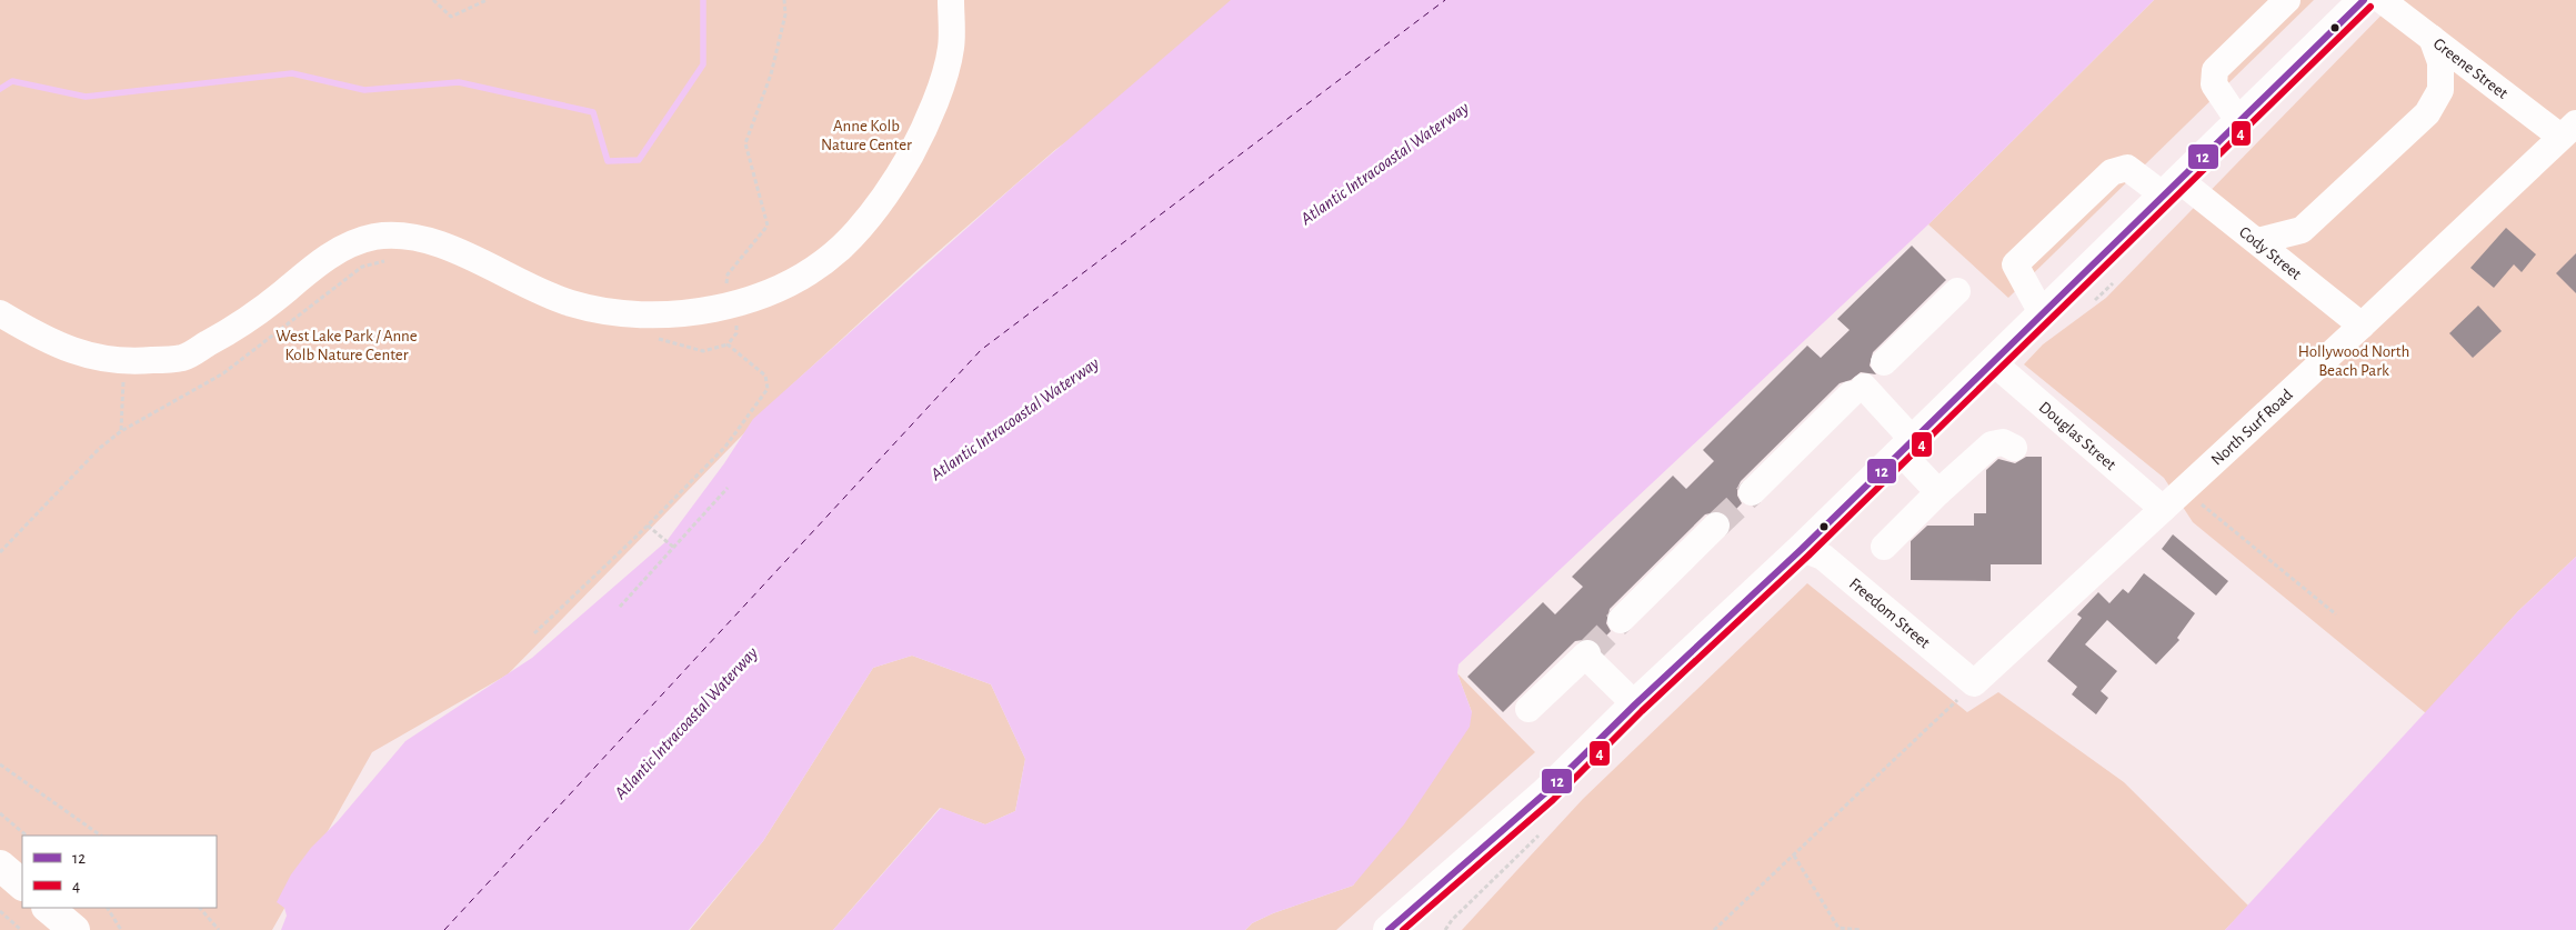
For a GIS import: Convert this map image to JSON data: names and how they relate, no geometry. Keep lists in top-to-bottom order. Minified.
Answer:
{"streets":{"street":["Greene Street","Cody Street","North Surf Road","Douglas Street","Freedom Street"]},"crossings":[["Greene Street","North Surf Road"],["Cody Street","North Surf Road"],["North Surf Road","Douglas Street"],["North Surf Road","Freedom Street"]],"water":["Atlantic Intracoastal Waterway"],"parks":["Anne Kolb Nature Center","West Lake Park / Anne Kolb Nature Center","Hollywood North Beach Park"],"lines":["transit line 12","transit line 4"],"legend":["12","4"]}
